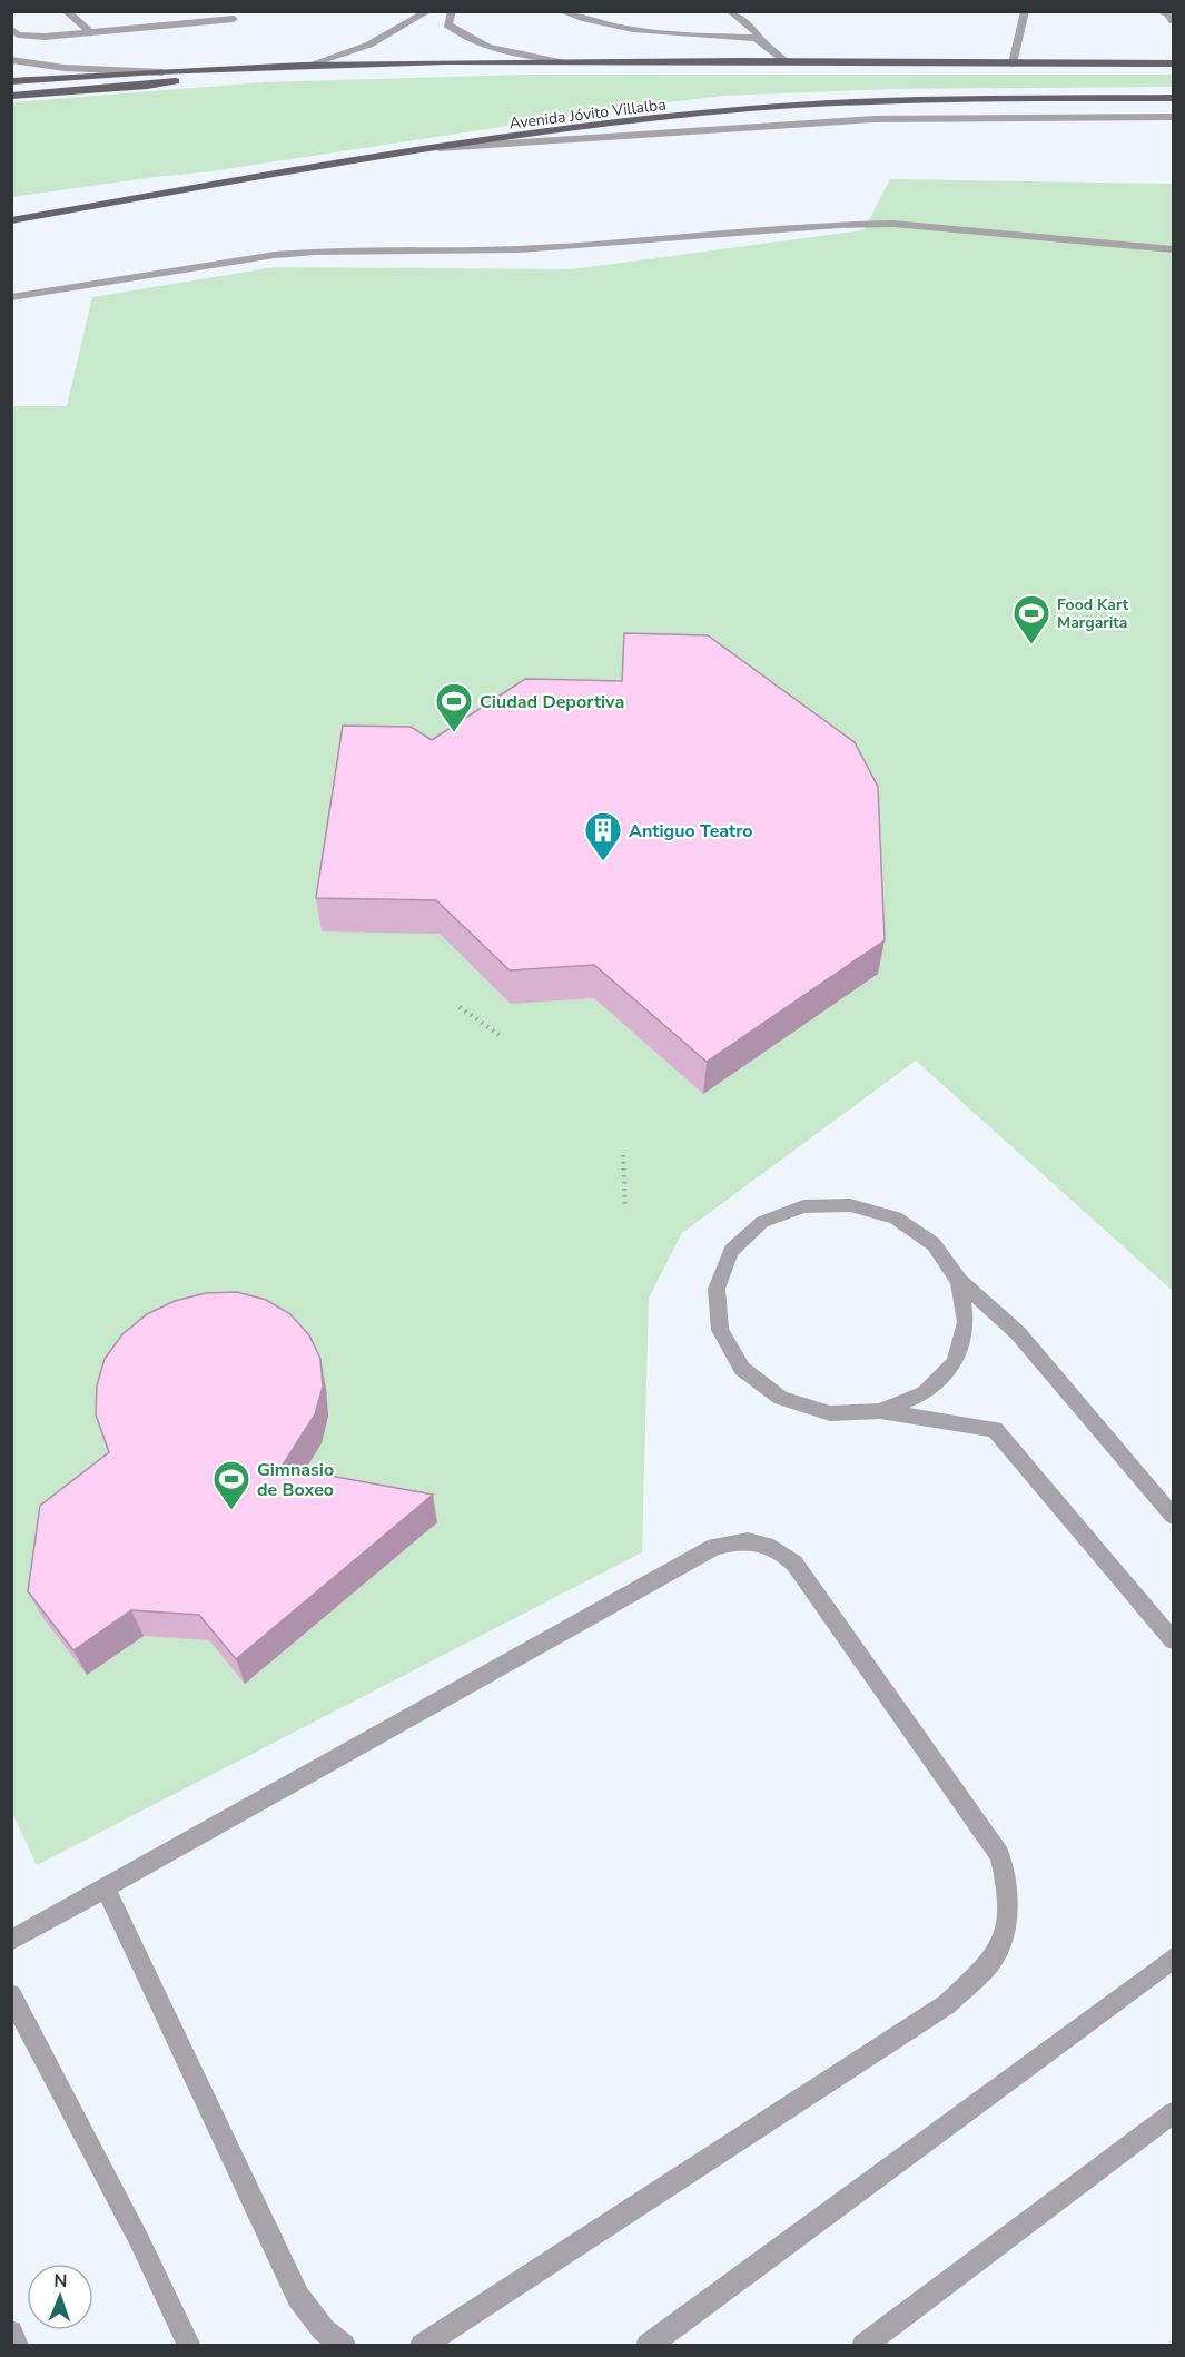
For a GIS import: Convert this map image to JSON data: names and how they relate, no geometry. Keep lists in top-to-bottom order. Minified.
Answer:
{"streets":{"main road":["Avenida Jóvito Villalba"]},"places":{"sports":["Food Kart Margarita","Ciudad Deportiva","Gimnasio de Boxeo"],"building":["Antiguo Teatro"]},"north":"top"}
